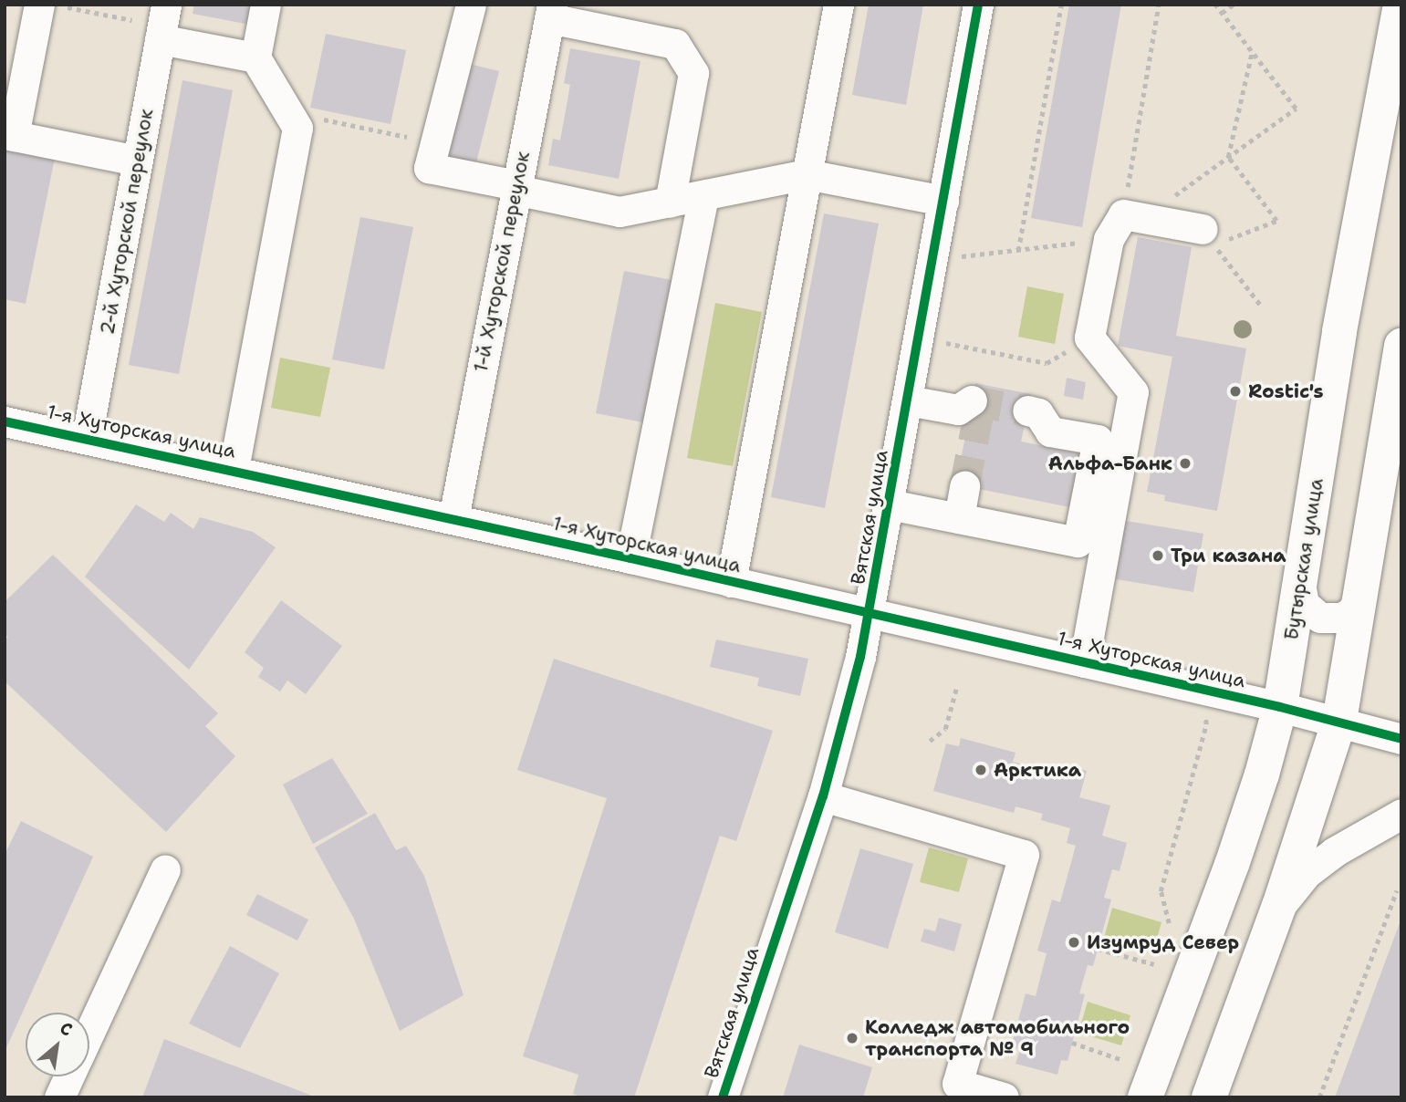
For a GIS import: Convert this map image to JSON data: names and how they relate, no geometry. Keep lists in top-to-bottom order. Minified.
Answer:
{"streets":{"main road":["Бутырская улица"],"street":["2-й Хуторской переулок","1-й Хуторской переулок","1-я Хуторская улица","Вятская улица"]},"crossings":[["2-й Хуторской переулок","1-я Хуторская улица"],["1-й Хуторской переулок","1-я Хуторская улица"],["1-я Хуторская улица","Вятская улица"],["1-я Хуторская улица","Бутырская улица"]],"places":["Rostic's","Альфа-Банк","Три казана","Арктика","Изумруд Север","Колледж автомобильного транспорта № 9"],"north":"top right"}
